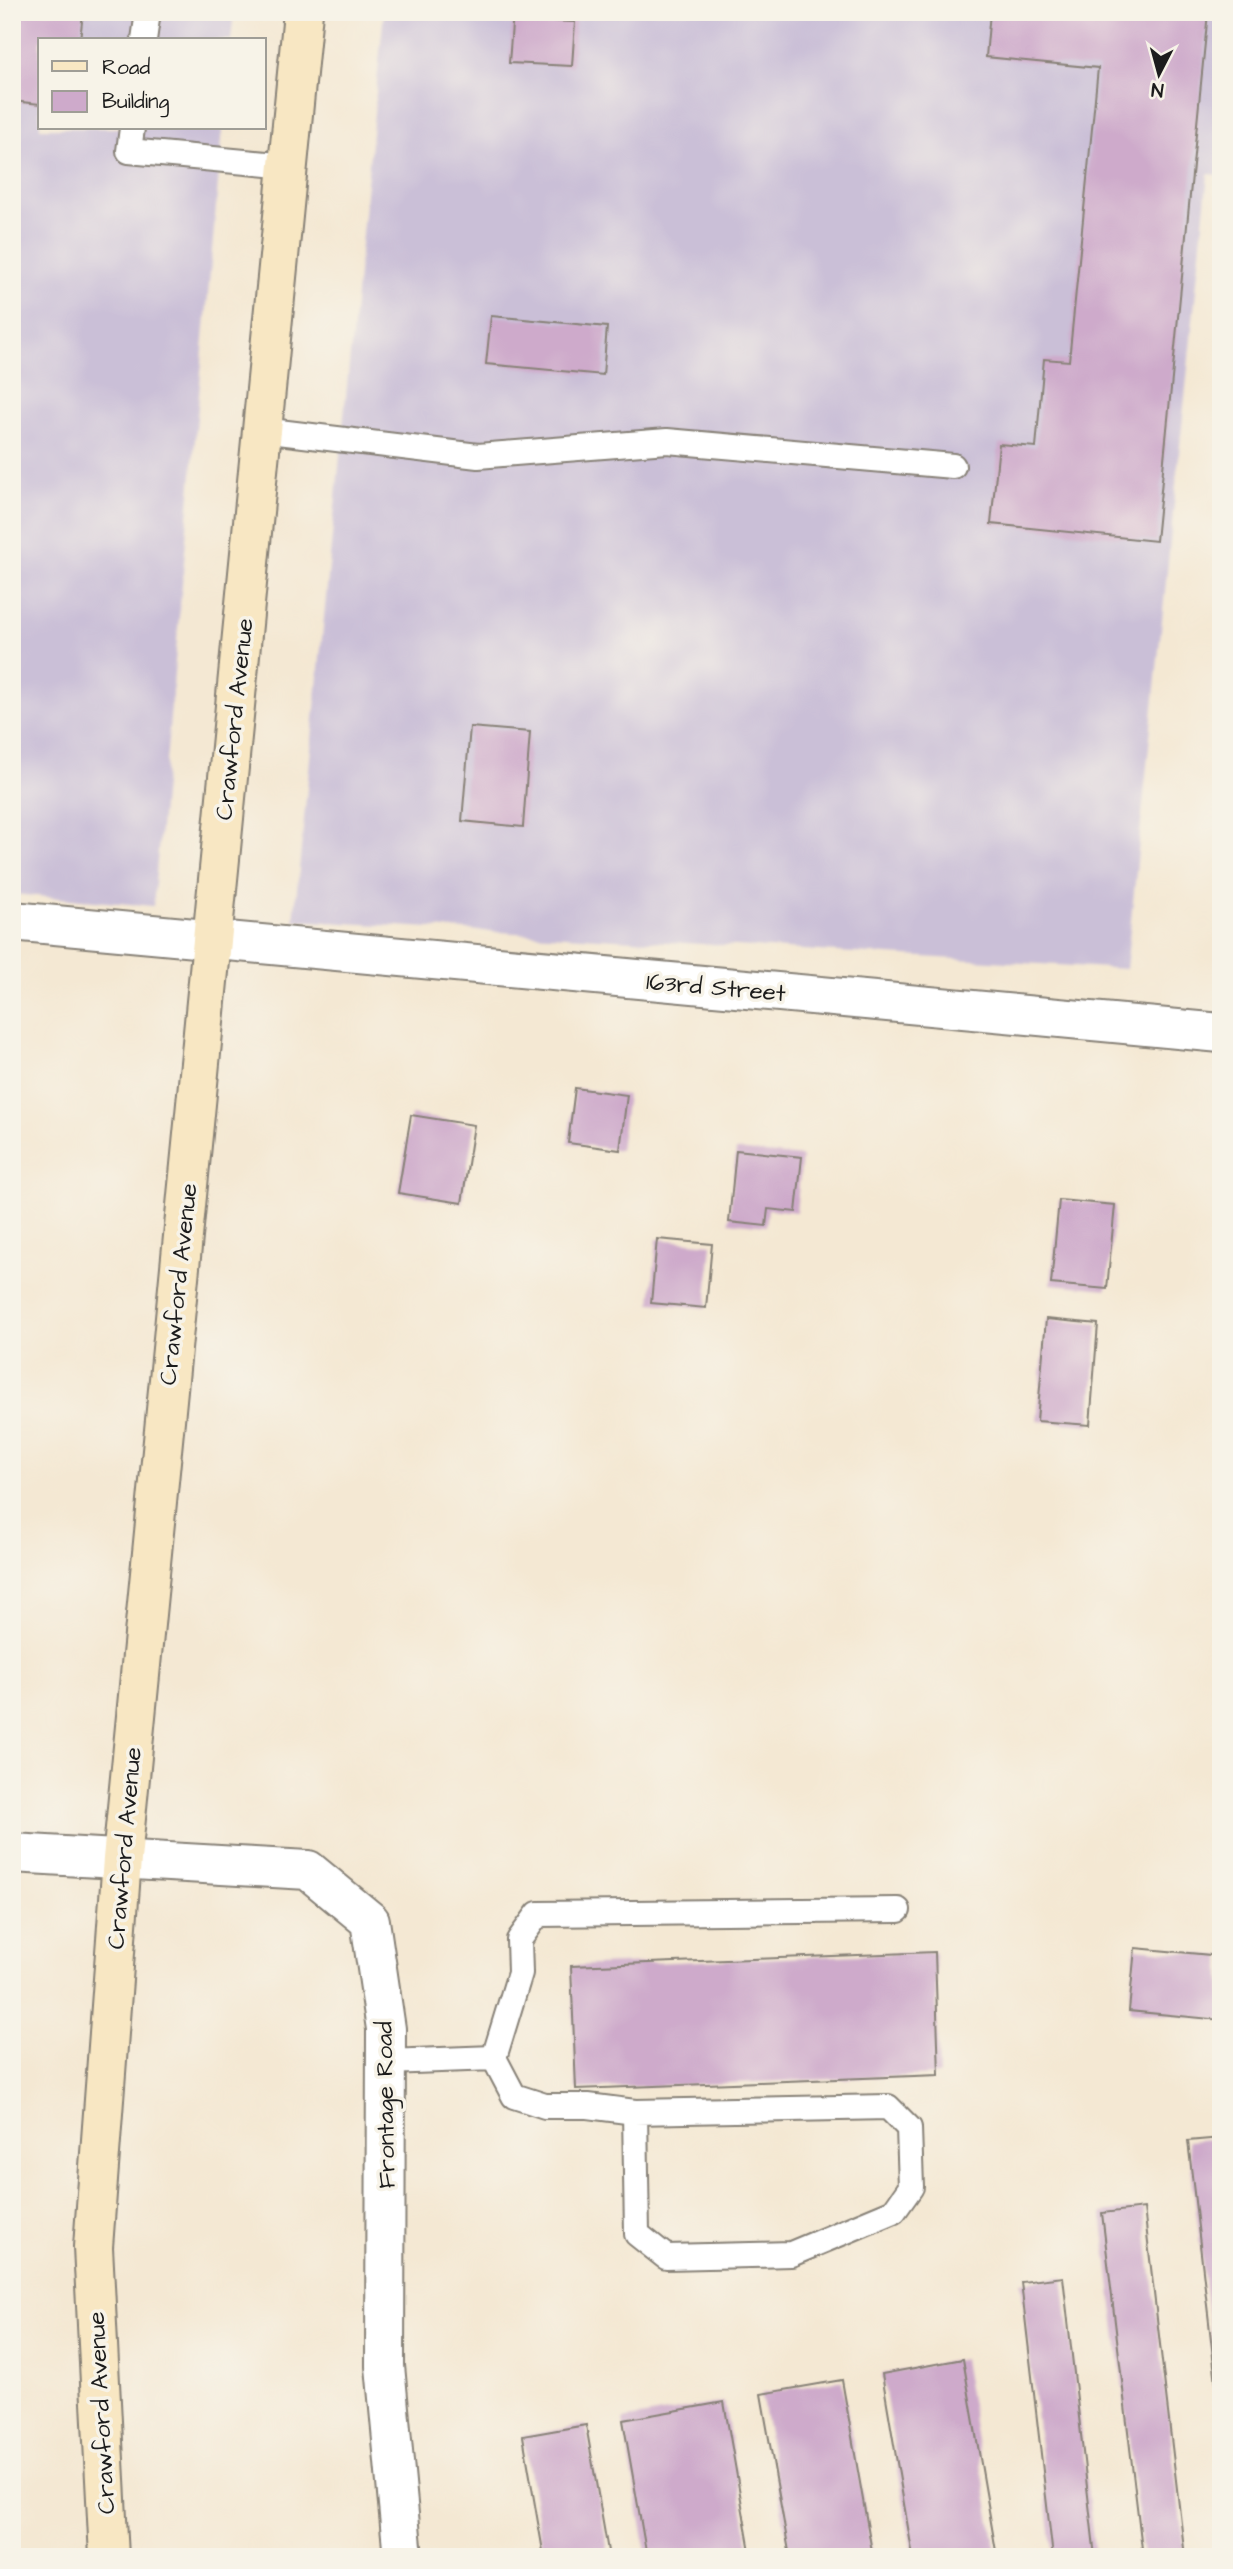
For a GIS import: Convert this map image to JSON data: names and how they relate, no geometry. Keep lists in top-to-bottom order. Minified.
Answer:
{"streets":{"main road":["Crawford Avenue"],"street":["163rd Street","Frontage Road"]},"crossings":[["Crawford Avenue","163rd Street"],["Crawford Avenue","Frontage Road"]],"legend":["Road","Building"],"north":"bottom"}
